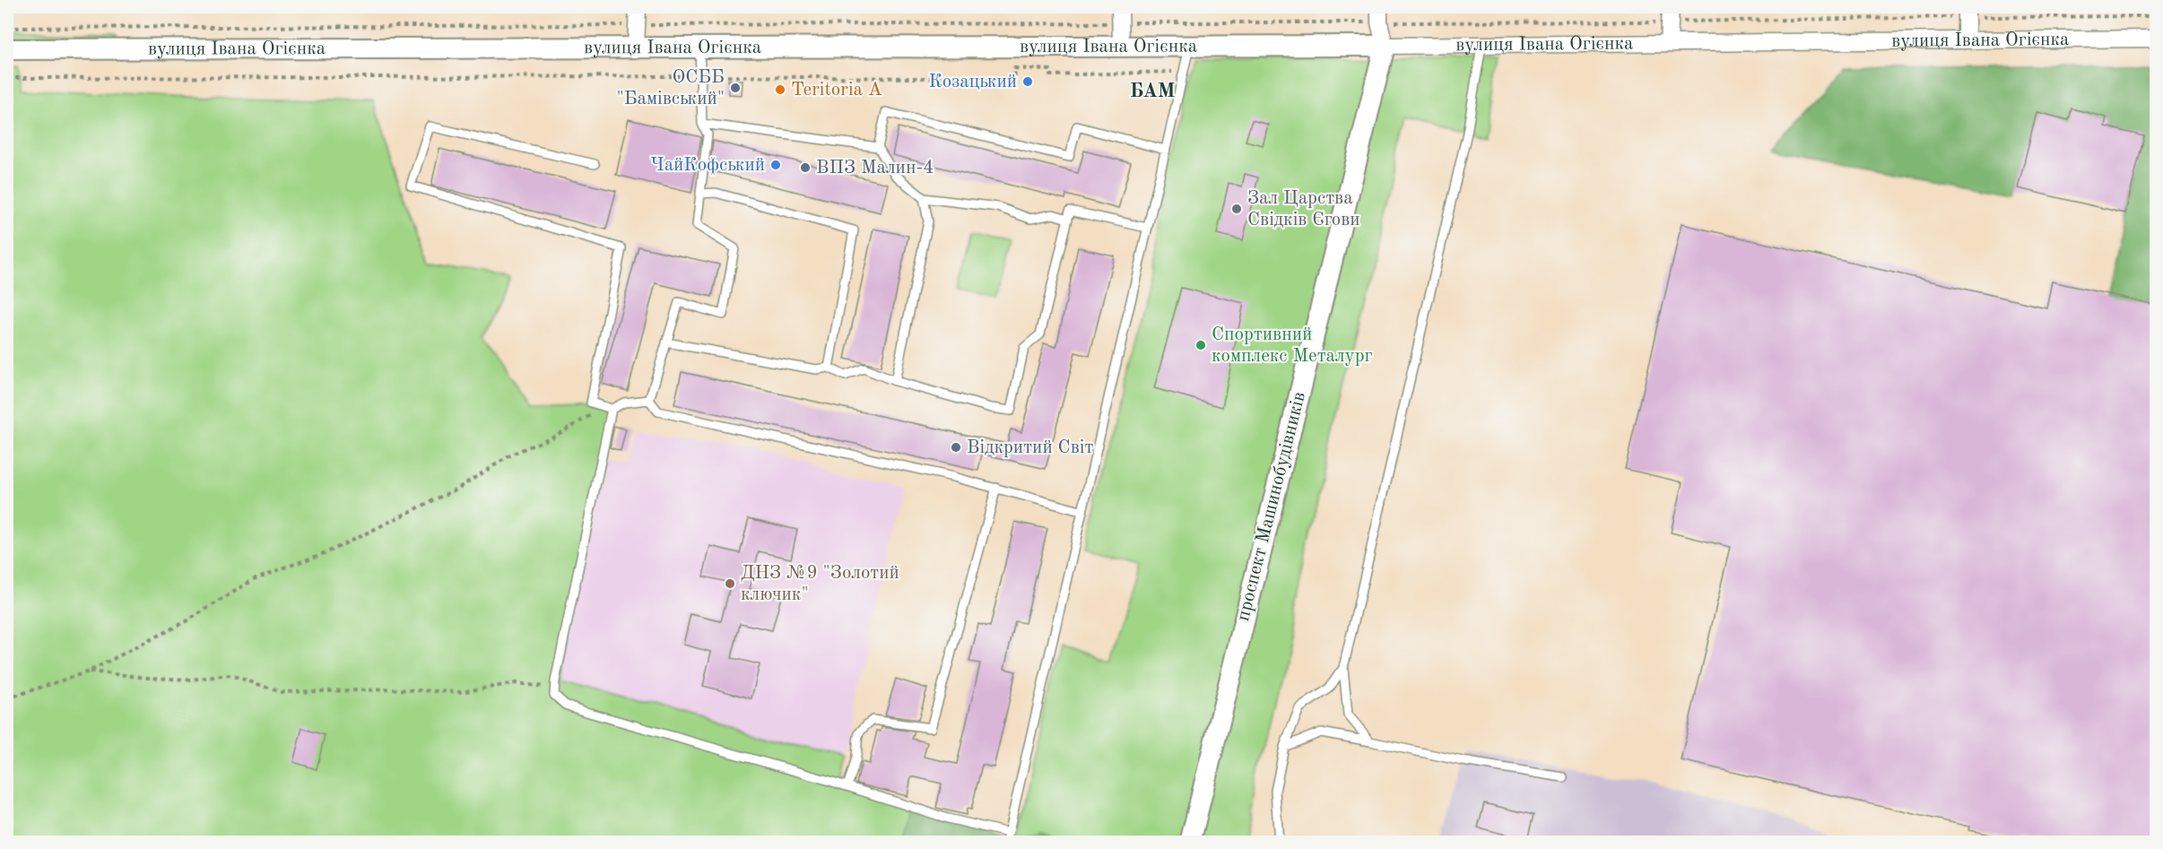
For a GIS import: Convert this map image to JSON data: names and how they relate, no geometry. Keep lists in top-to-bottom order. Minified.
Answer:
{"streets":{"street":["вулиця Івана Огієнка","проспект Машинобудівників"]},"crossings":[["вулиця Івана Огієнка","проспект Машинобудівників"]],"districts":["БАМ"],"places":["Козацький","ОСББ \"Бамівський\"","Teritoria A","ЧайКофський","ВПЗ Малин-4","Зал Царства Свідків Єгови","Спортивний комплекс Металург","Відкритий Світ","ДНЗ №9 \"Золотий ключик\""]}
